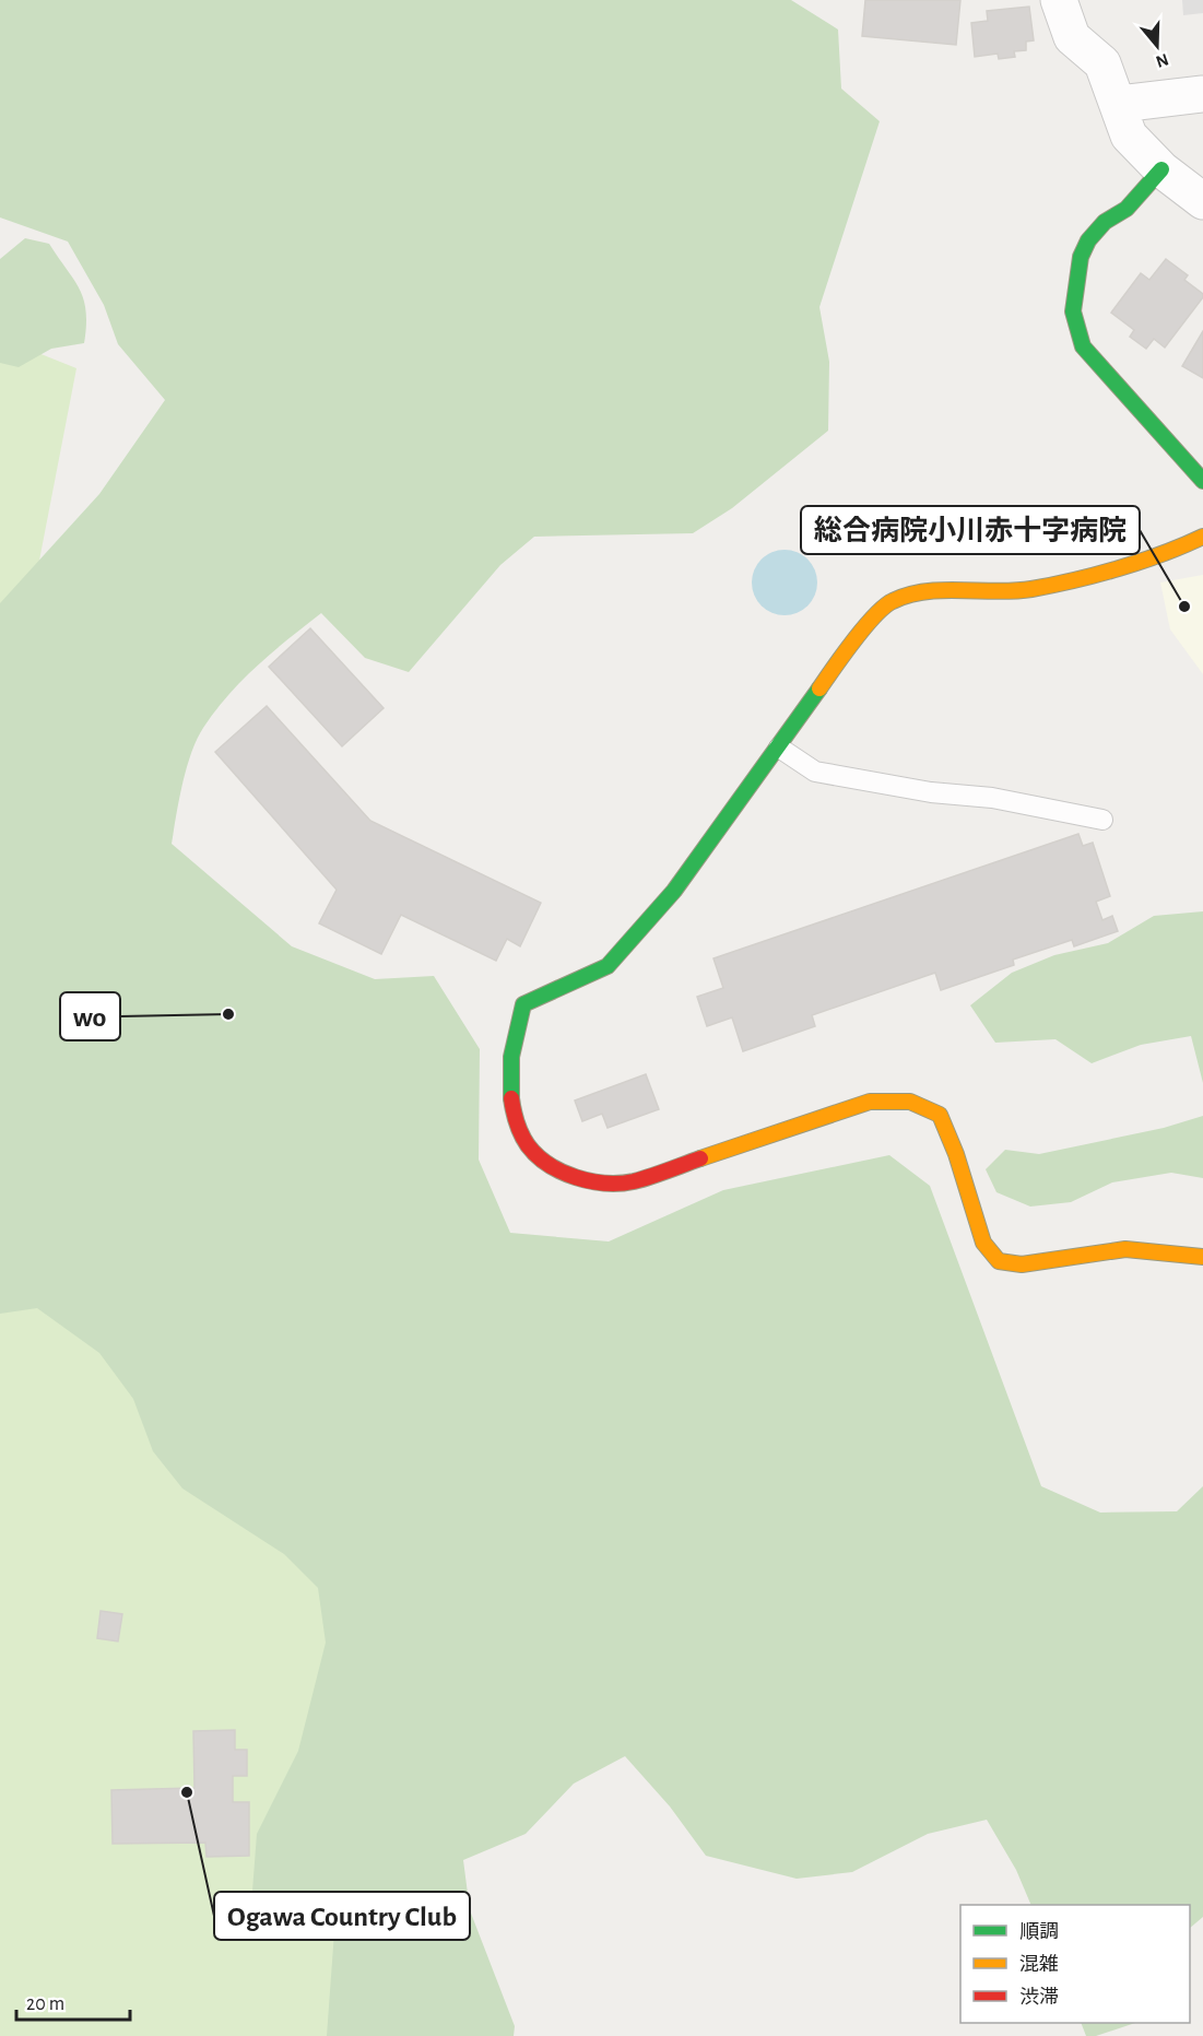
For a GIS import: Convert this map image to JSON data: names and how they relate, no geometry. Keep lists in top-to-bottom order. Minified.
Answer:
{"places":["総合病院小川赤十字病院","wo","Ogawa Country Club"],"legend":["順調","混雑","渋滞"],"scale_bar":"20 m","north":"bottom"}
